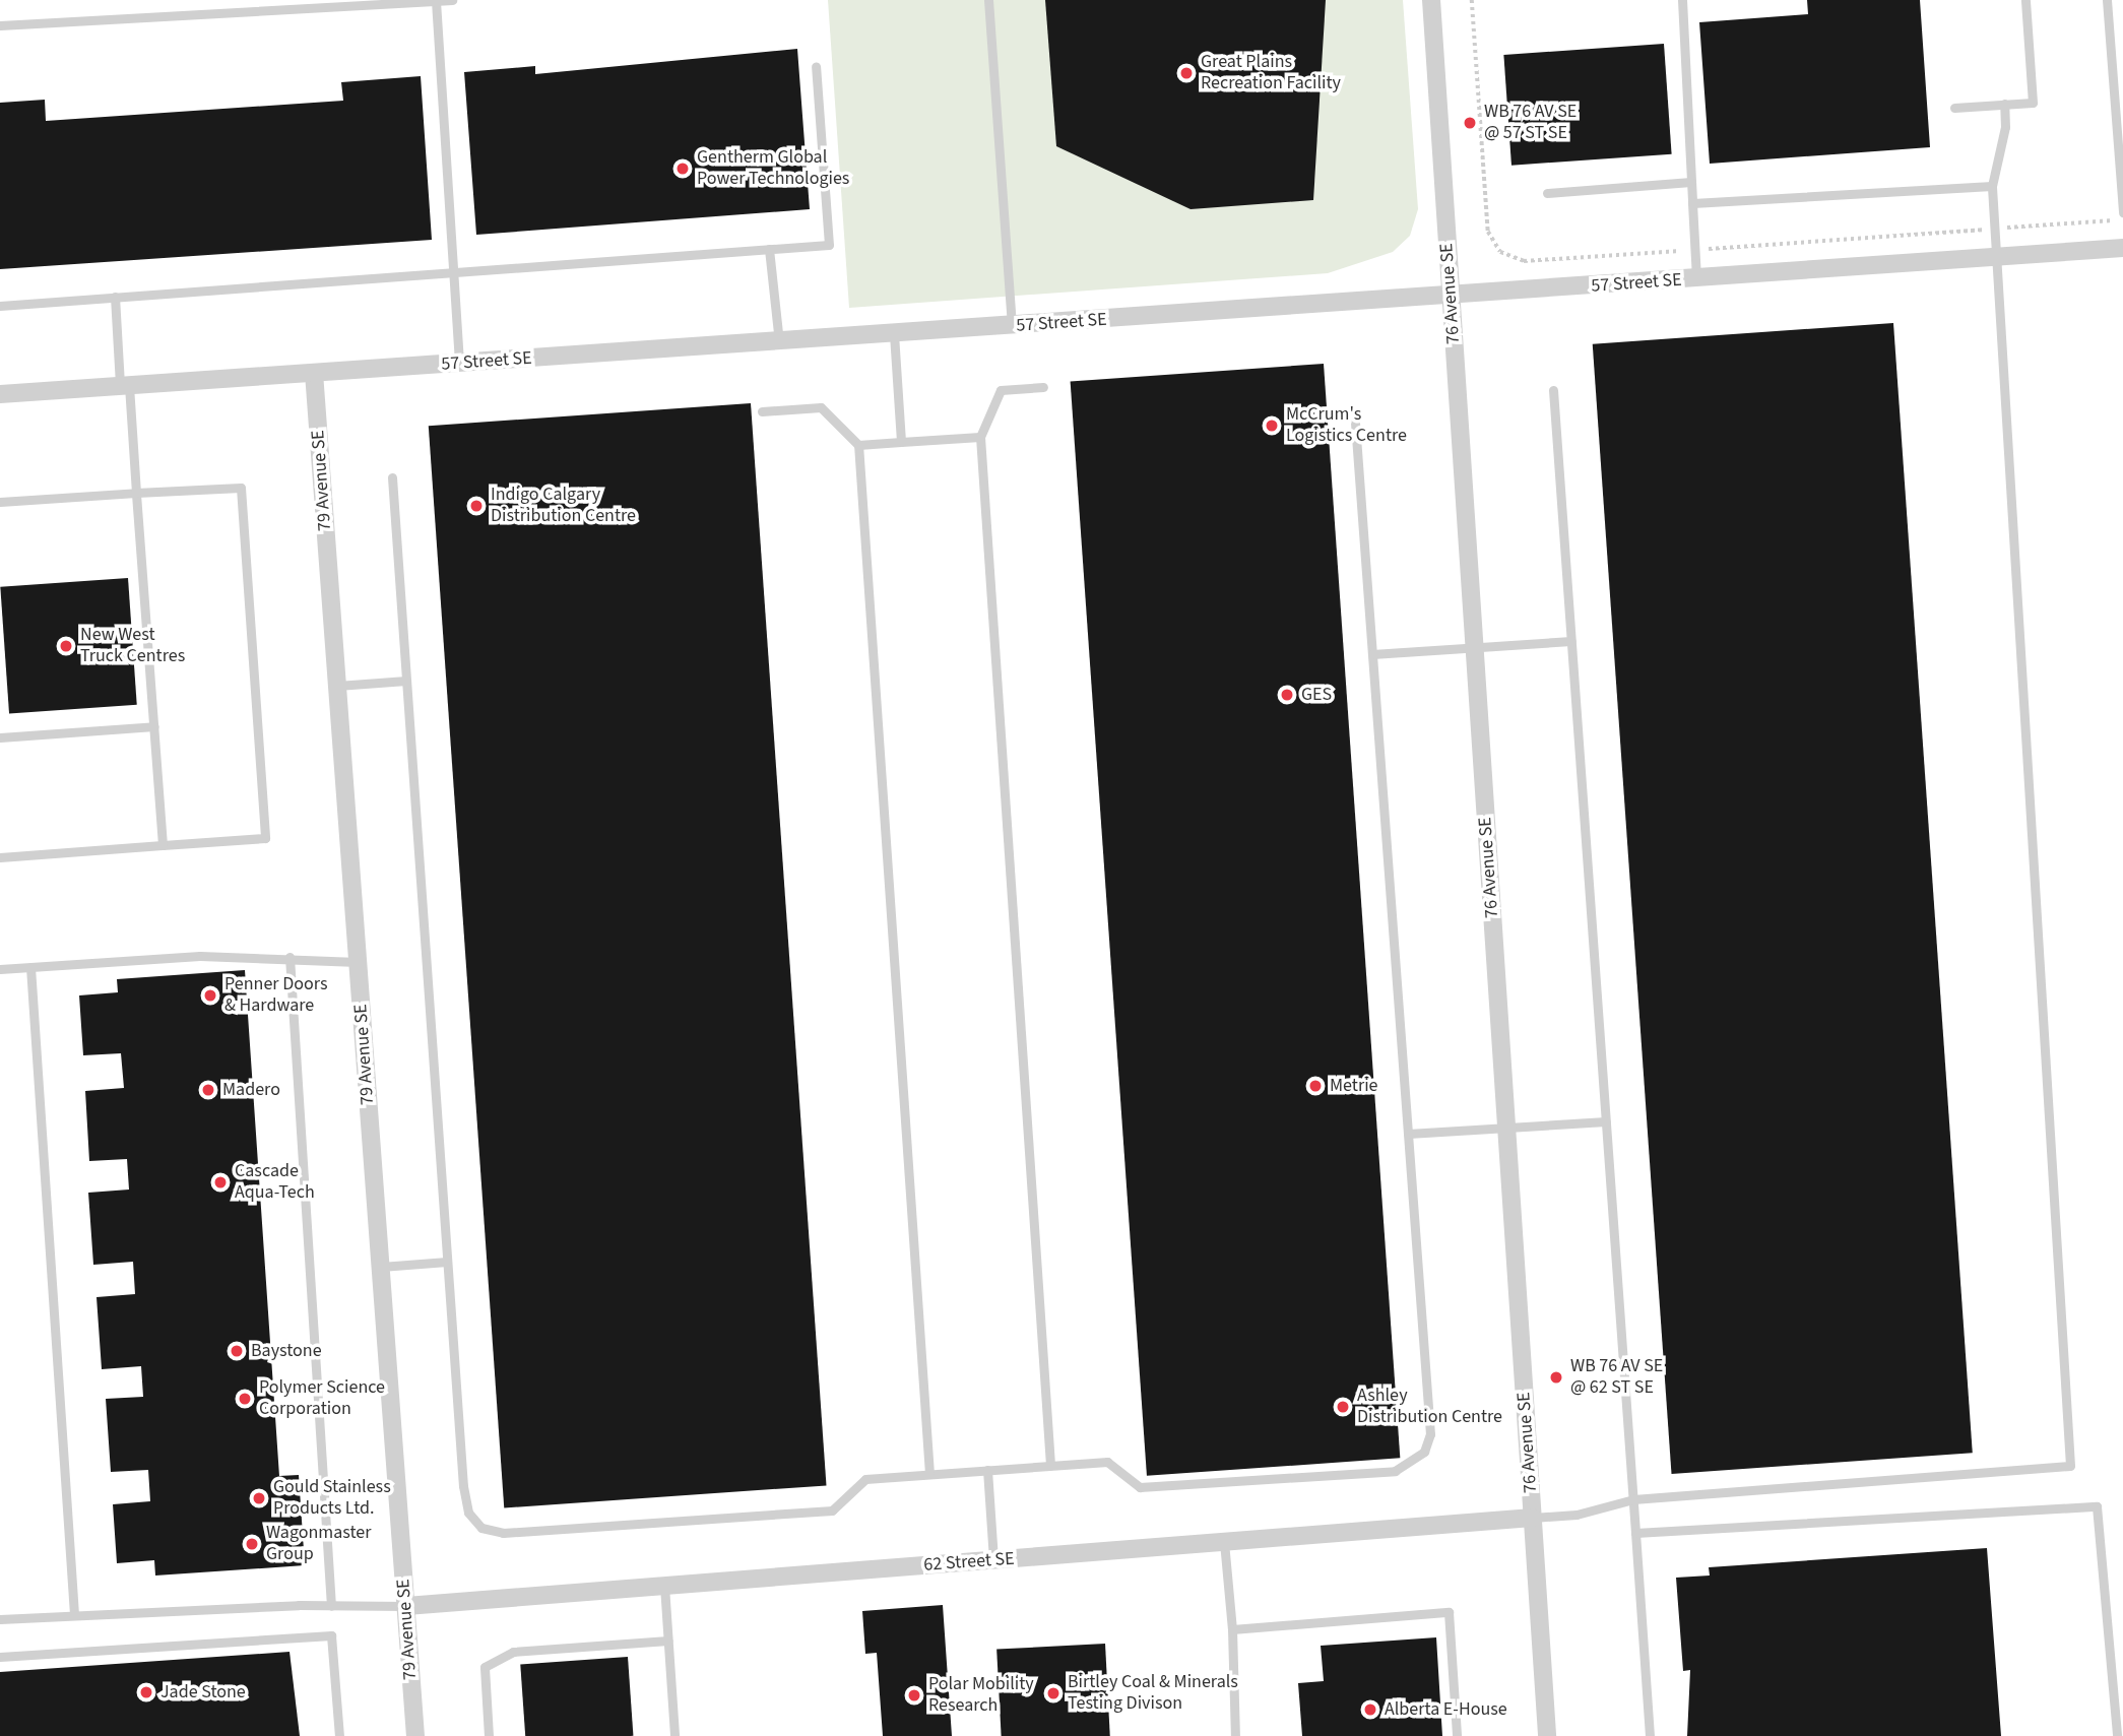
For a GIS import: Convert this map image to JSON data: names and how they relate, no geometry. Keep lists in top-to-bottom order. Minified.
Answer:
{"streets":{"street":["57 Street SE","76 Avenue SE","79 Avenue SE","62 Street SE"]},"crossings":[["57 Street SE","76 Avenue SE"],["57 Street SE","79 Avenue SE"],["76 Avenue SE","62 Street SE"],["79 Avenue SE","62 Street SE"]],"places":["Great Plains Recreation Facility","WB 76 AV SE @ 57 ST SE","Gentherm Global Power Technologies","McCrum's Logistics Centre","Indigo Calgary Distribution Centre","New West Truck Centres","GES","Penner Doors & Hardware","Metrie","Madero","Cascade Aqua-Tech","Baystone","WB 76 AV SE @ 62 ST SE","Polymer Science Corporation","Ashley Distribution Centre","Gould Stainless Products Ltd.","Wagonmaster Group","Jade Stone","Birtley Coal & Minerals Testing Divison","Polar Mobility Research","Alberta E-House"]}
